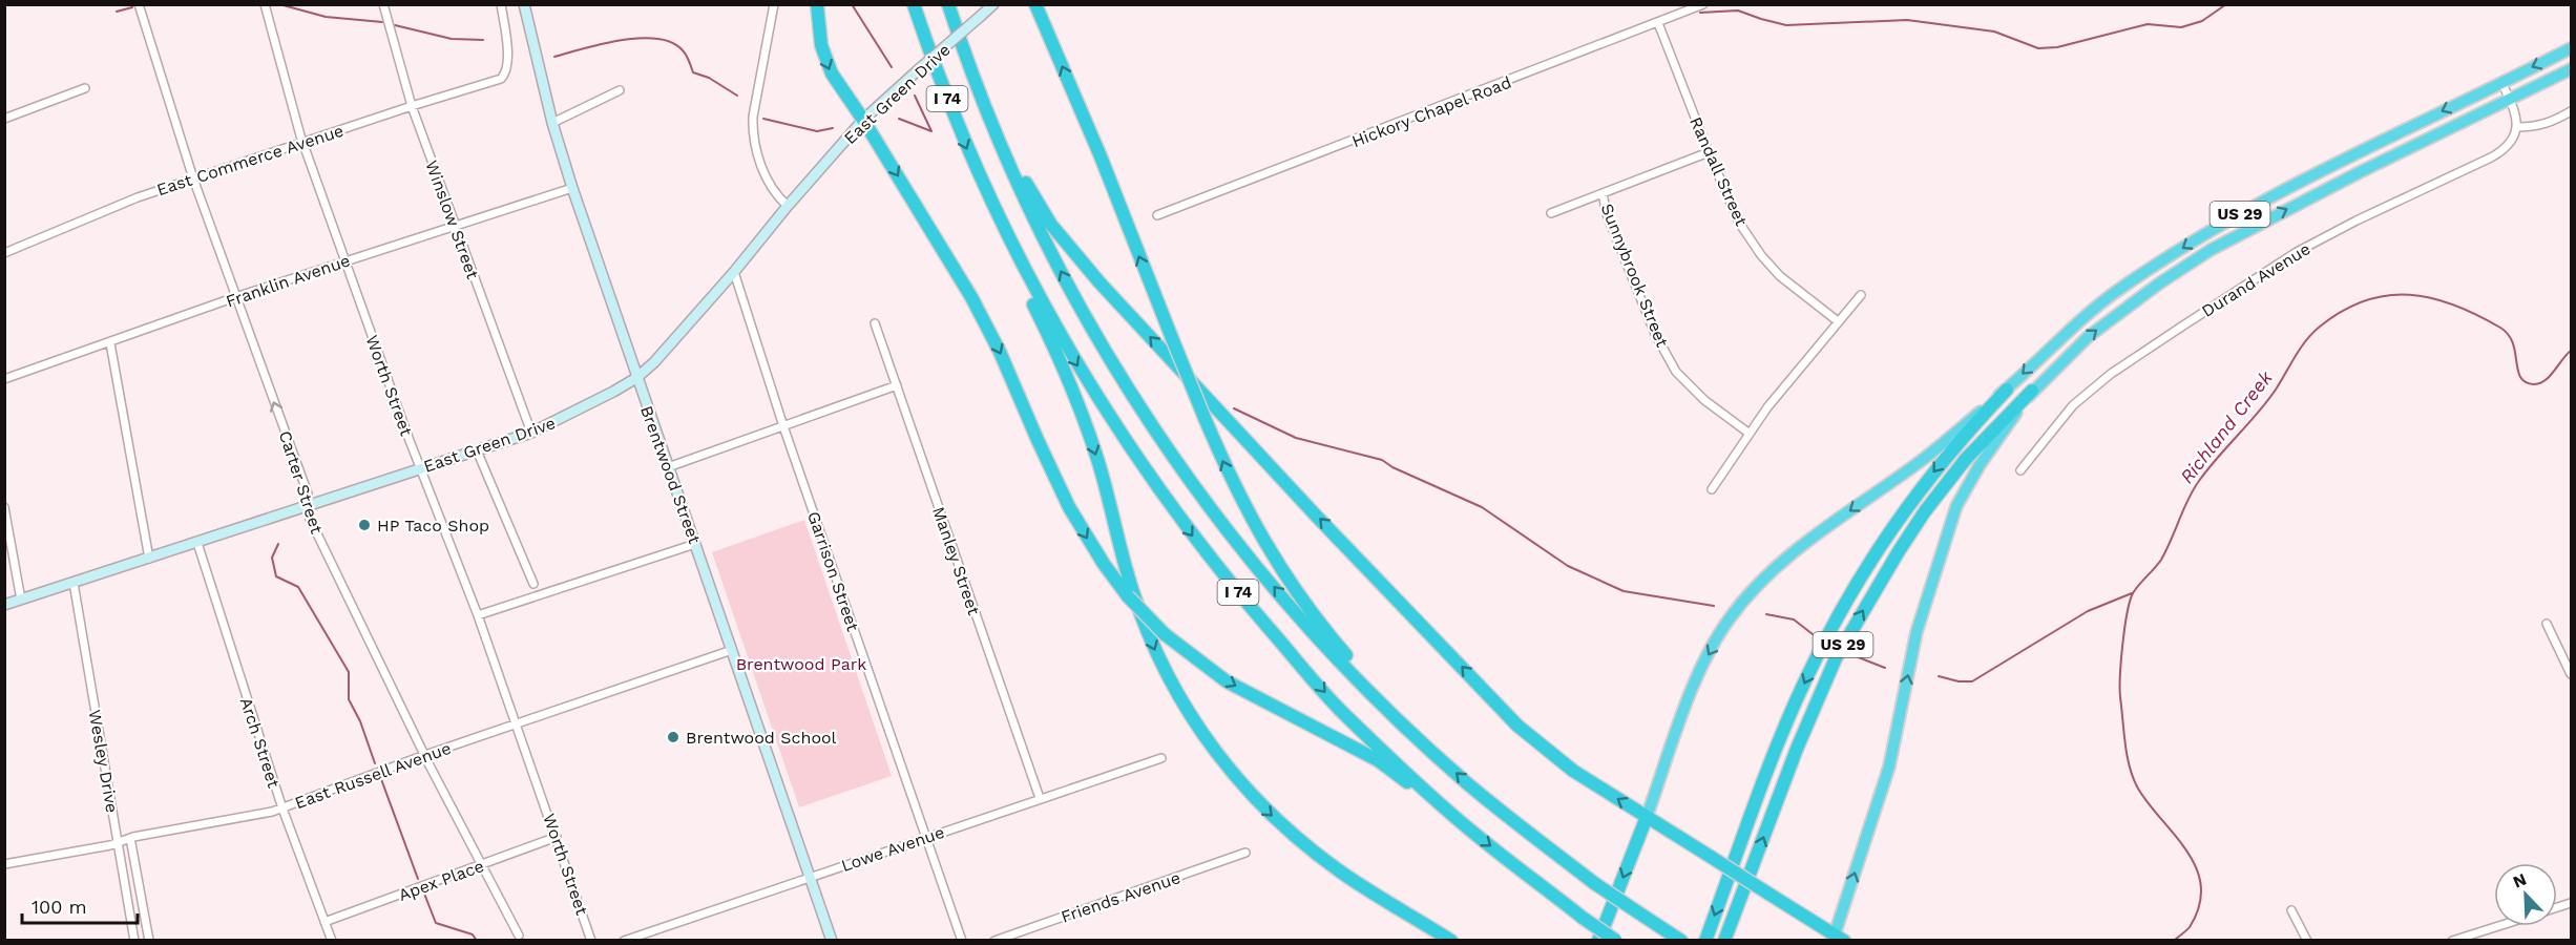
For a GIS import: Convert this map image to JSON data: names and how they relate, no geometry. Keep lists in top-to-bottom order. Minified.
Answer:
{"streets":{"highway":["I 74","US 29"],"main road":["East Green Drive","Brentwood Street"],"street":["Hickory Chapel Road","East Commerce Avenue","Randall Street","Winslow Street","Sunnybrook Street","Durand Avenue","Franklin Avenue","Worth Street","Carter Street","Manley Street","Garrison Street","Arch Street","Wesley Drive","East Russell Avenue","Lowe Avenue","Apex Place","Friends Avenue"]},"crossings":[["East Green Drive","Winslow Street"],["East Green Drive","Worth Street"],["East Green Drive","Brentwood Street"],["East Green Drive","Carter Street"],["East Green Drive","Garrison Street"],["East Green Drive","Arch Street"],["East Green Drive","Wesley Drive"],["Hickory Chapel Road","Randall Street"],["East Commerce Avenue","Winslow Street"],["East Commerce Avenue","Worth Street"],["East Commerce Avenue","Carter Street"],["Winslow Street","Franklin Avenue"],["Franklin Avenue","Worth Street"],["Franklin Avenue","Brentwood Street"],["Franklin Avenue","Carter Street"],["Worth Street","East Russell Avenue"],["Worth Street","Apex Place"],["Brentwood Street","East Russell Avenue"],["Brentwood Street","Lowe Avenue"],["Carter Street","East Russell Avenue"],["Carter Street","Apex Place"],["Manley Street","Lowe Avenue"],["Garrison Street","Lowe Avenue"],["Arch Street","East Russell Avenue"],["Arch Street","Apex Place"],["Wesley Drive","East Russell Avenue"]],"water":["Richland Creek"],"parks":["Brentwood Park"],"places":["HP Taco Shop","Brentwood School"],"scale_bar":"100 m","north":"top left"}
